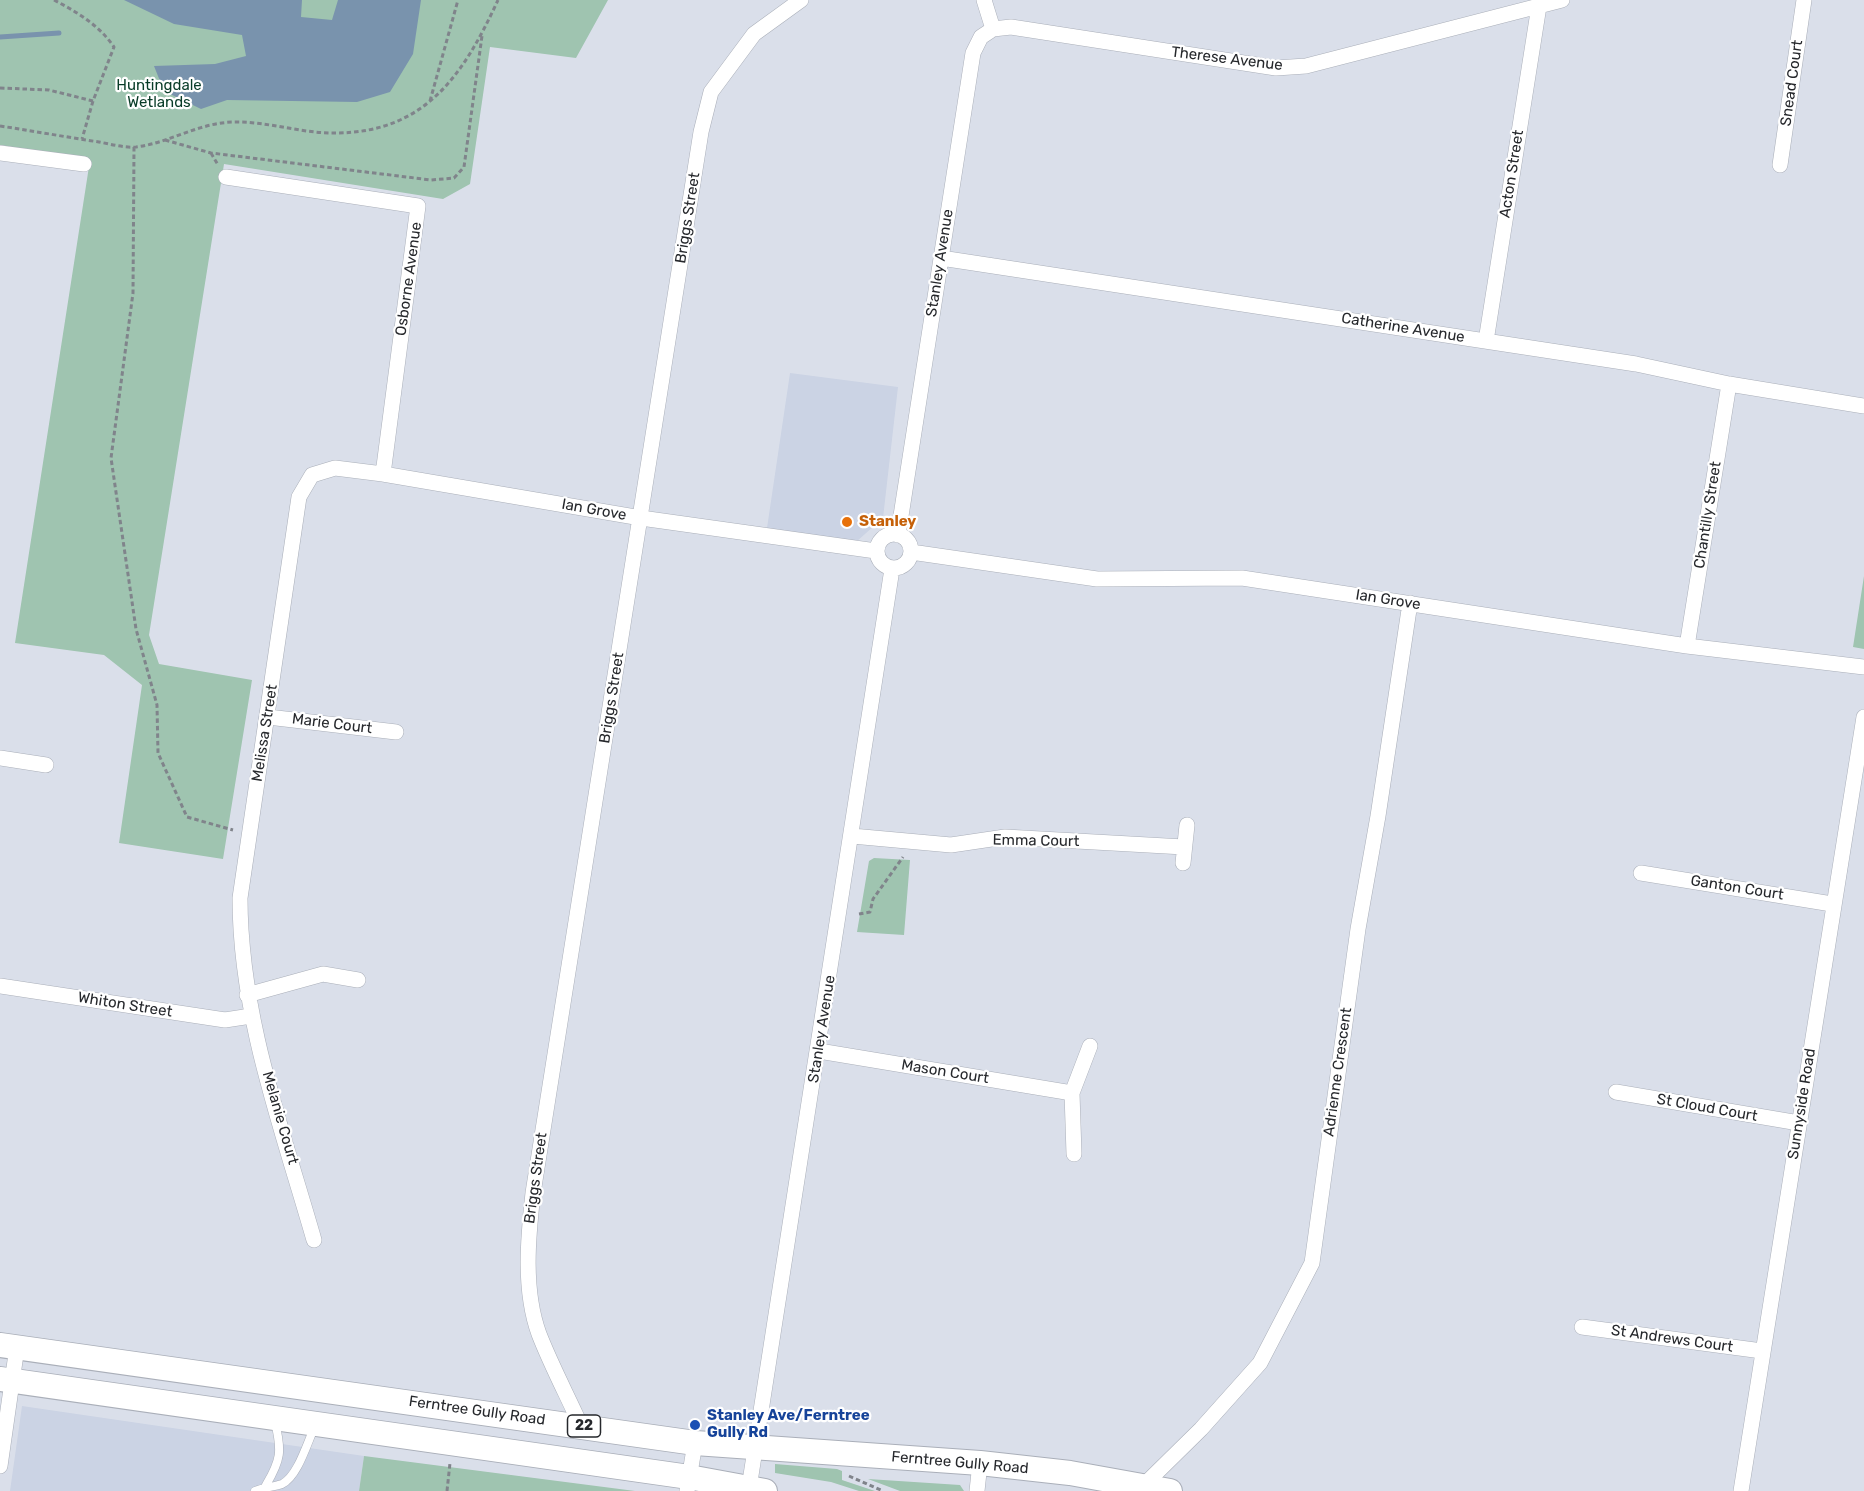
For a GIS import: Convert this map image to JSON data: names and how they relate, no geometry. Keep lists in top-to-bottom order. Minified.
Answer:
{"streets":{"main road":["Ferntree Gully Road","22"],"street":["Therese Avenue","Snead Court","Acton Street","Briggs Street","Stanley Avenue","Osborne Avenue","Catherine Avenue","Ian Grove","Chantilly Street","Marie Court","Melissa Street","Emma Court","Ganton Court","Whiton Street","Mason Court","Adrienne Crescent","Sunnyside Road","St Cloud Court","Melanie Court","St Andrews Court"]},"crossings":[["Therese Avenue","Acton Street"],["Therese Avenue","Stanley Avenue"],["Acton Street","Catherine Avenue"],["Briggs Street","Ian Grove"],["Briggs Street","Ferntree Gully Road"],["Stanley Avenue","Catherine Avenue"],["Stanley Avenue","Ian Grove"],["Stanley Avenue","Emma Court"],["Stanley Avenue","Mason Court"],["Stanley Avenue","Ferntree Gully Road"],["Osborne Avenue","Ian Grove"],["Catherine Avenue","Chantilly Street"],["Ian Grove","Chantilly Street"],["Ian Grove","Melissa Street"],["Ian Grove","Adrienne Crescent"],["Marie Court","Melissa Street"],["Melissa Street","Melanie Court"],["Ganton Court","Sunnyside Road"],["Whiton Street","Melanie Court"],["Adrienne Crescent","Ferntree Gully Road"],["Sunnyside Road","St Cloud Court"],["Sunnyside Road","St Andrews Court"]],"parks":["Huntingdale Wetlands"],"places":["Stanley","Stanley Ave/Ferntree Gully Rd"]}
